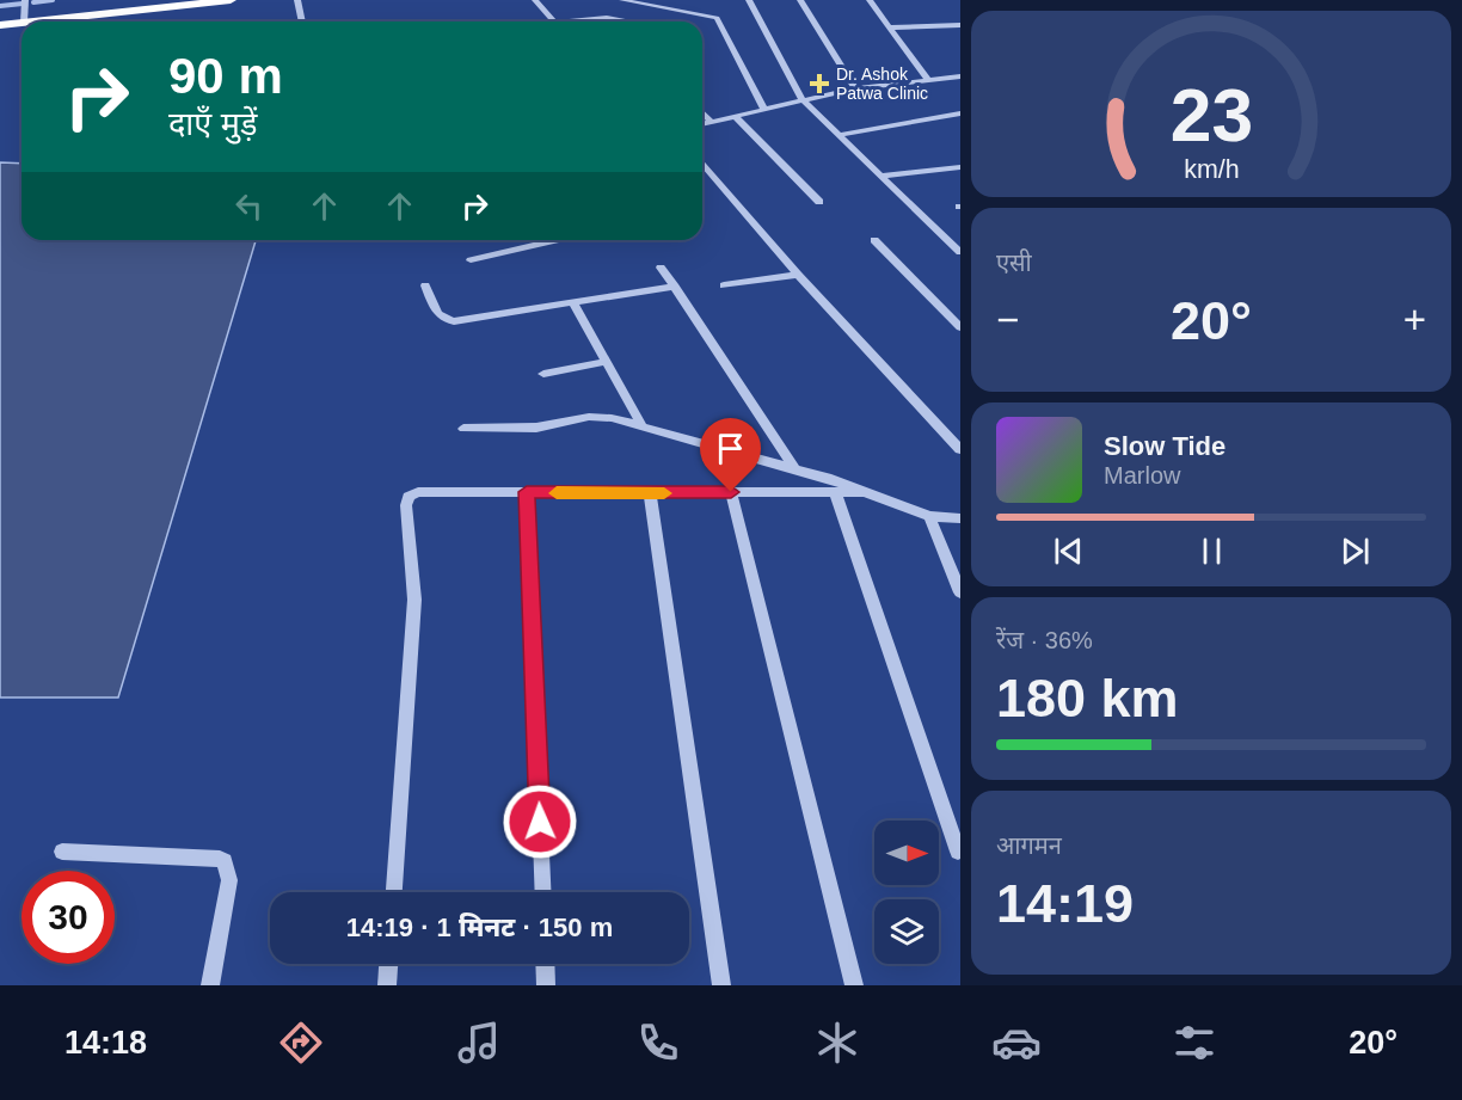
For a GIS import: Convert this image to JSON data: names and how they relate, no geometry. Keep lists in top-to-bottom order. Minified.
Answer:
{"places":{"health":["Dr. Ashok Patwa Clinic"]},"north":"right","page":{"turn":["90 m","दाएँ मुड़ें"],"tile":["एसी",["रेंज · 36%","180 km"],["आगमन","14:19"]],"heat":["−","20°","+"],"song":["Slow Tide","Marlow"],"limit":"30","trip":"14:19 · 1 मिनट · 150 m","tabs":["14:18","20°"],"gauge":["23","km/h"]}}
